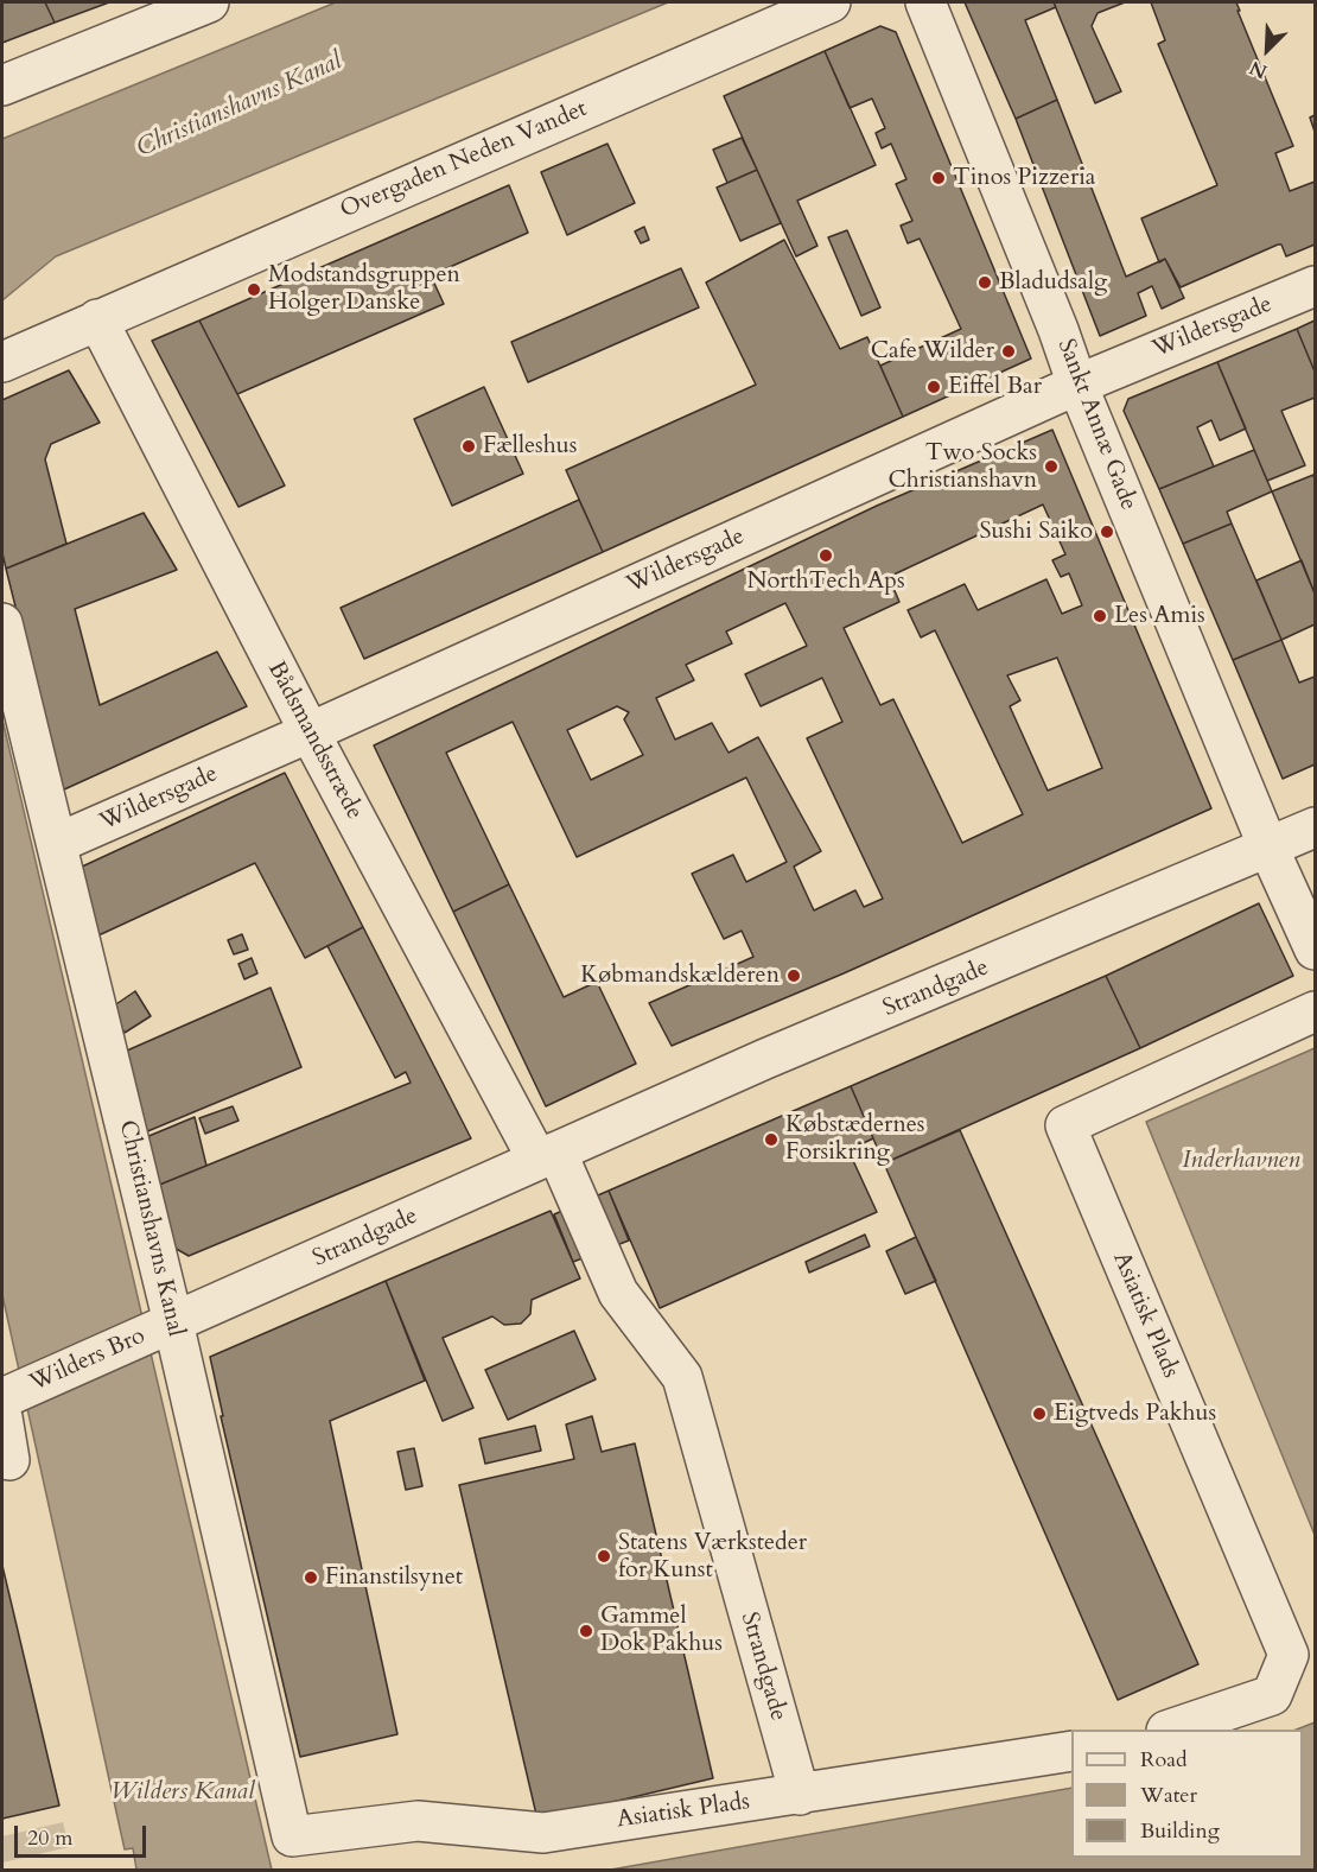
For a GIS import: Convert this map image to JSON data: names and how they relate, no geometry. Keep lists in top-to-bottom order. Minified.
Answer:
{"streets":{"street":["Overgaden Neden Vandet","Wildersgade","Sankt Annæ Gade","Bådsmandsstræde","Strandgade","Christianshavns Kanal","Asiatisk Plads","Wilders Bro"]},"crossings":[["Overgaden Neden Vandet","Bådsmandsstræde"],["Wildersgade","Sankt Annæ Gade"],["Wildersgade","Bådsmandsstræde"],["Wildersgade","Christianshavns Kanal"],["Sankt Annæ Gade","Strandgade"],["Bådsmandsstræde","Strandgade"],["Strandgade","Christianshavns Kanal"],["Strandgade","Asiatisk Plads"],["Strandgade","Wilders Bro"],["Christianshavns Kanal","Asiatisk Plads"],["Christianshavns Kanal","Wilders Bro"]],"water":["Christianshavns Kanal","Inderhavnen","Wilders Kanal"],"places":["Tinos Pizzeria","Bladudsalg","Modstandsgruppen Holger Danske","Cafe Wilder","Eiffel Bar","Fælleshus","Two Socks Christianshavn","Sushi Saiko","NorthTech Aps","Les Amis","Købmandskælderen","Købstædernes Forsikring","Eigtveds Pakhus","Statens Værksteder for Kunst","Finanstilsynet","Gammel Dok Pakhus"],"legend":["Road","Water","Building"],"scale_bar":"20 m","north":"bottom left"}
